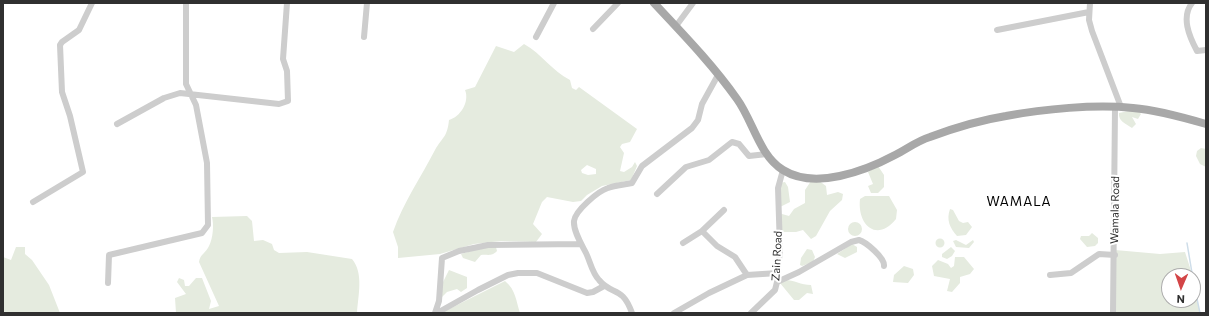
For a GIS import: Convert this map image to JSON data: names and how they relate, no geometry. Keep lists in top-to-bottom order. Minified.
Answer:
{"streets":{"street":["Wamala Road","Zain Road"]},"districts":["WAMALA"],"north":"bottom"}
